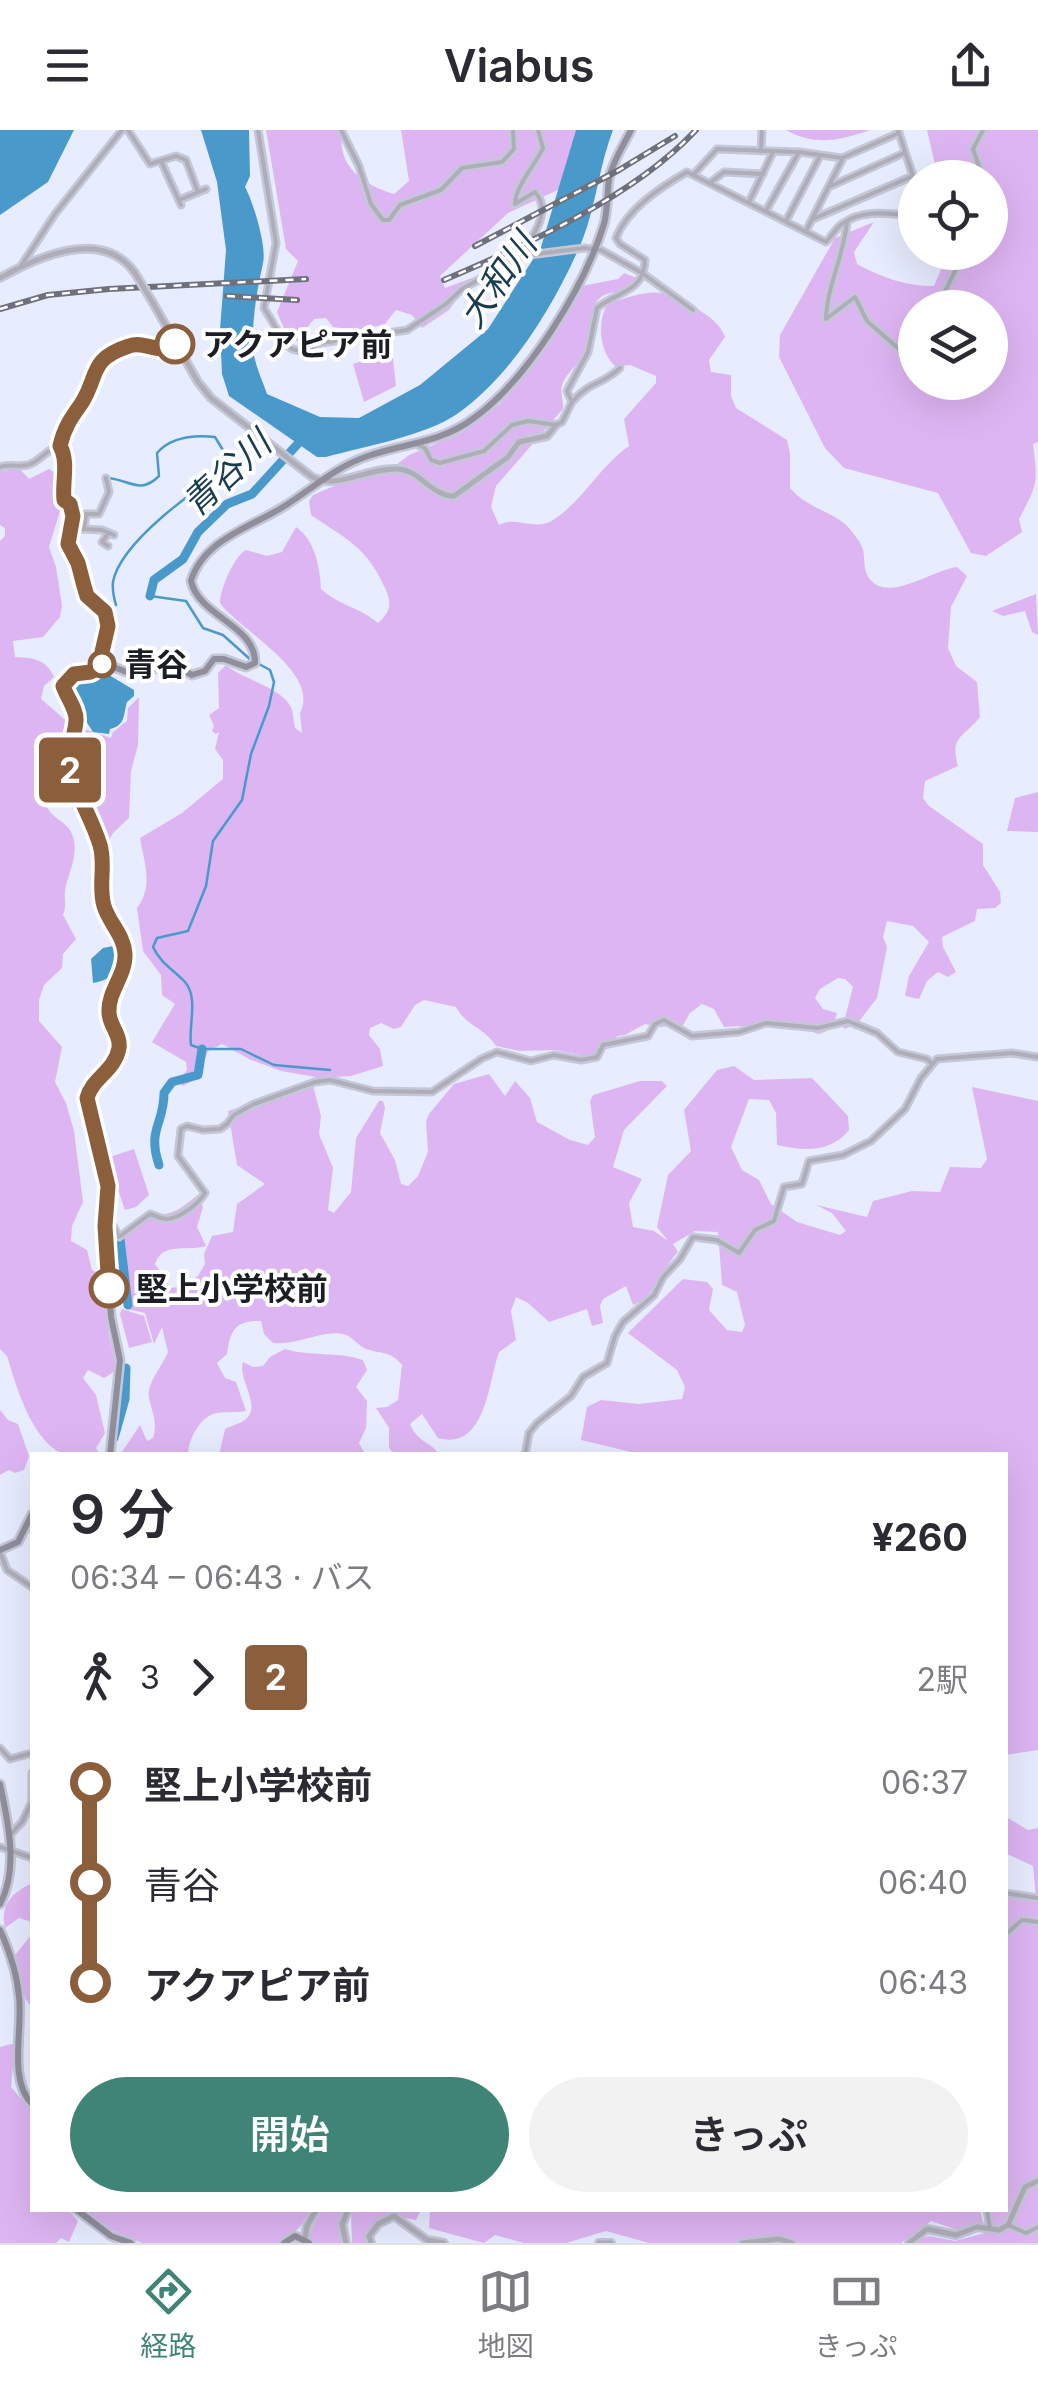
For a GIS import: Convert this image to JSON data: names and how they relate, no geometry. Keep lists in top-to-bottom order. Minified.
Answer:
{"water":["大和川","青谷川"],"places":["アクアピア前","青谷","堅上小学校前"],"lines":["bus line 2"],"page":{"header":"Viabus","on_map":"2","heading":["9 分","06:34 – 06:43 · バス","¥260"],"legs":["3","2","2駅"],"list":[{"name":"堅上小学校前","value":"06:37"},{"name":"青谷","value":"06:40"},{"name":"アクアピア前","value":"06:43"}],"buttons":["開始","きっぷ"],"tabs":["経路","地図","きっぷ"]}}
